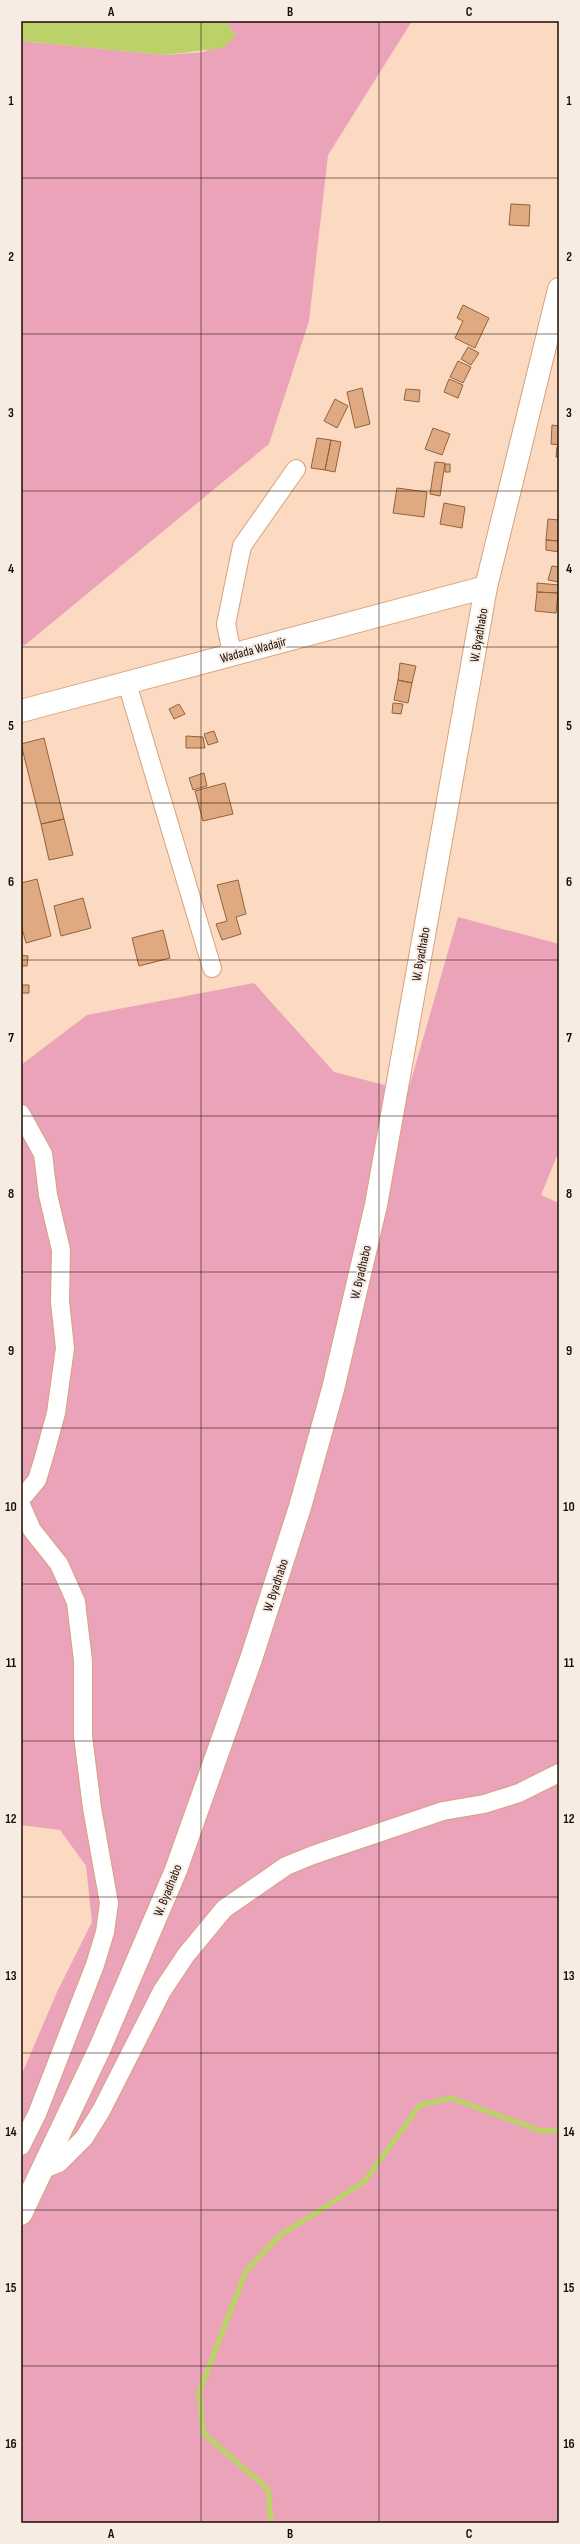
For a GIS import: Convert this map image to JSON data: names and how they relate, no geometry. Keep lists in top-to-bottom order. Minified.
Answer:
{"streets":{"main road":["W. Byadhabo","Wadada Wadajir"]},"crossings":[["W. Byadhabo","Wadada Wadajir"]],"grid":{"columns":["A","B","C"],"rows":["1","2","3","4","5","6","7","8","9","10","11","12","13","14","15","16"]}}
